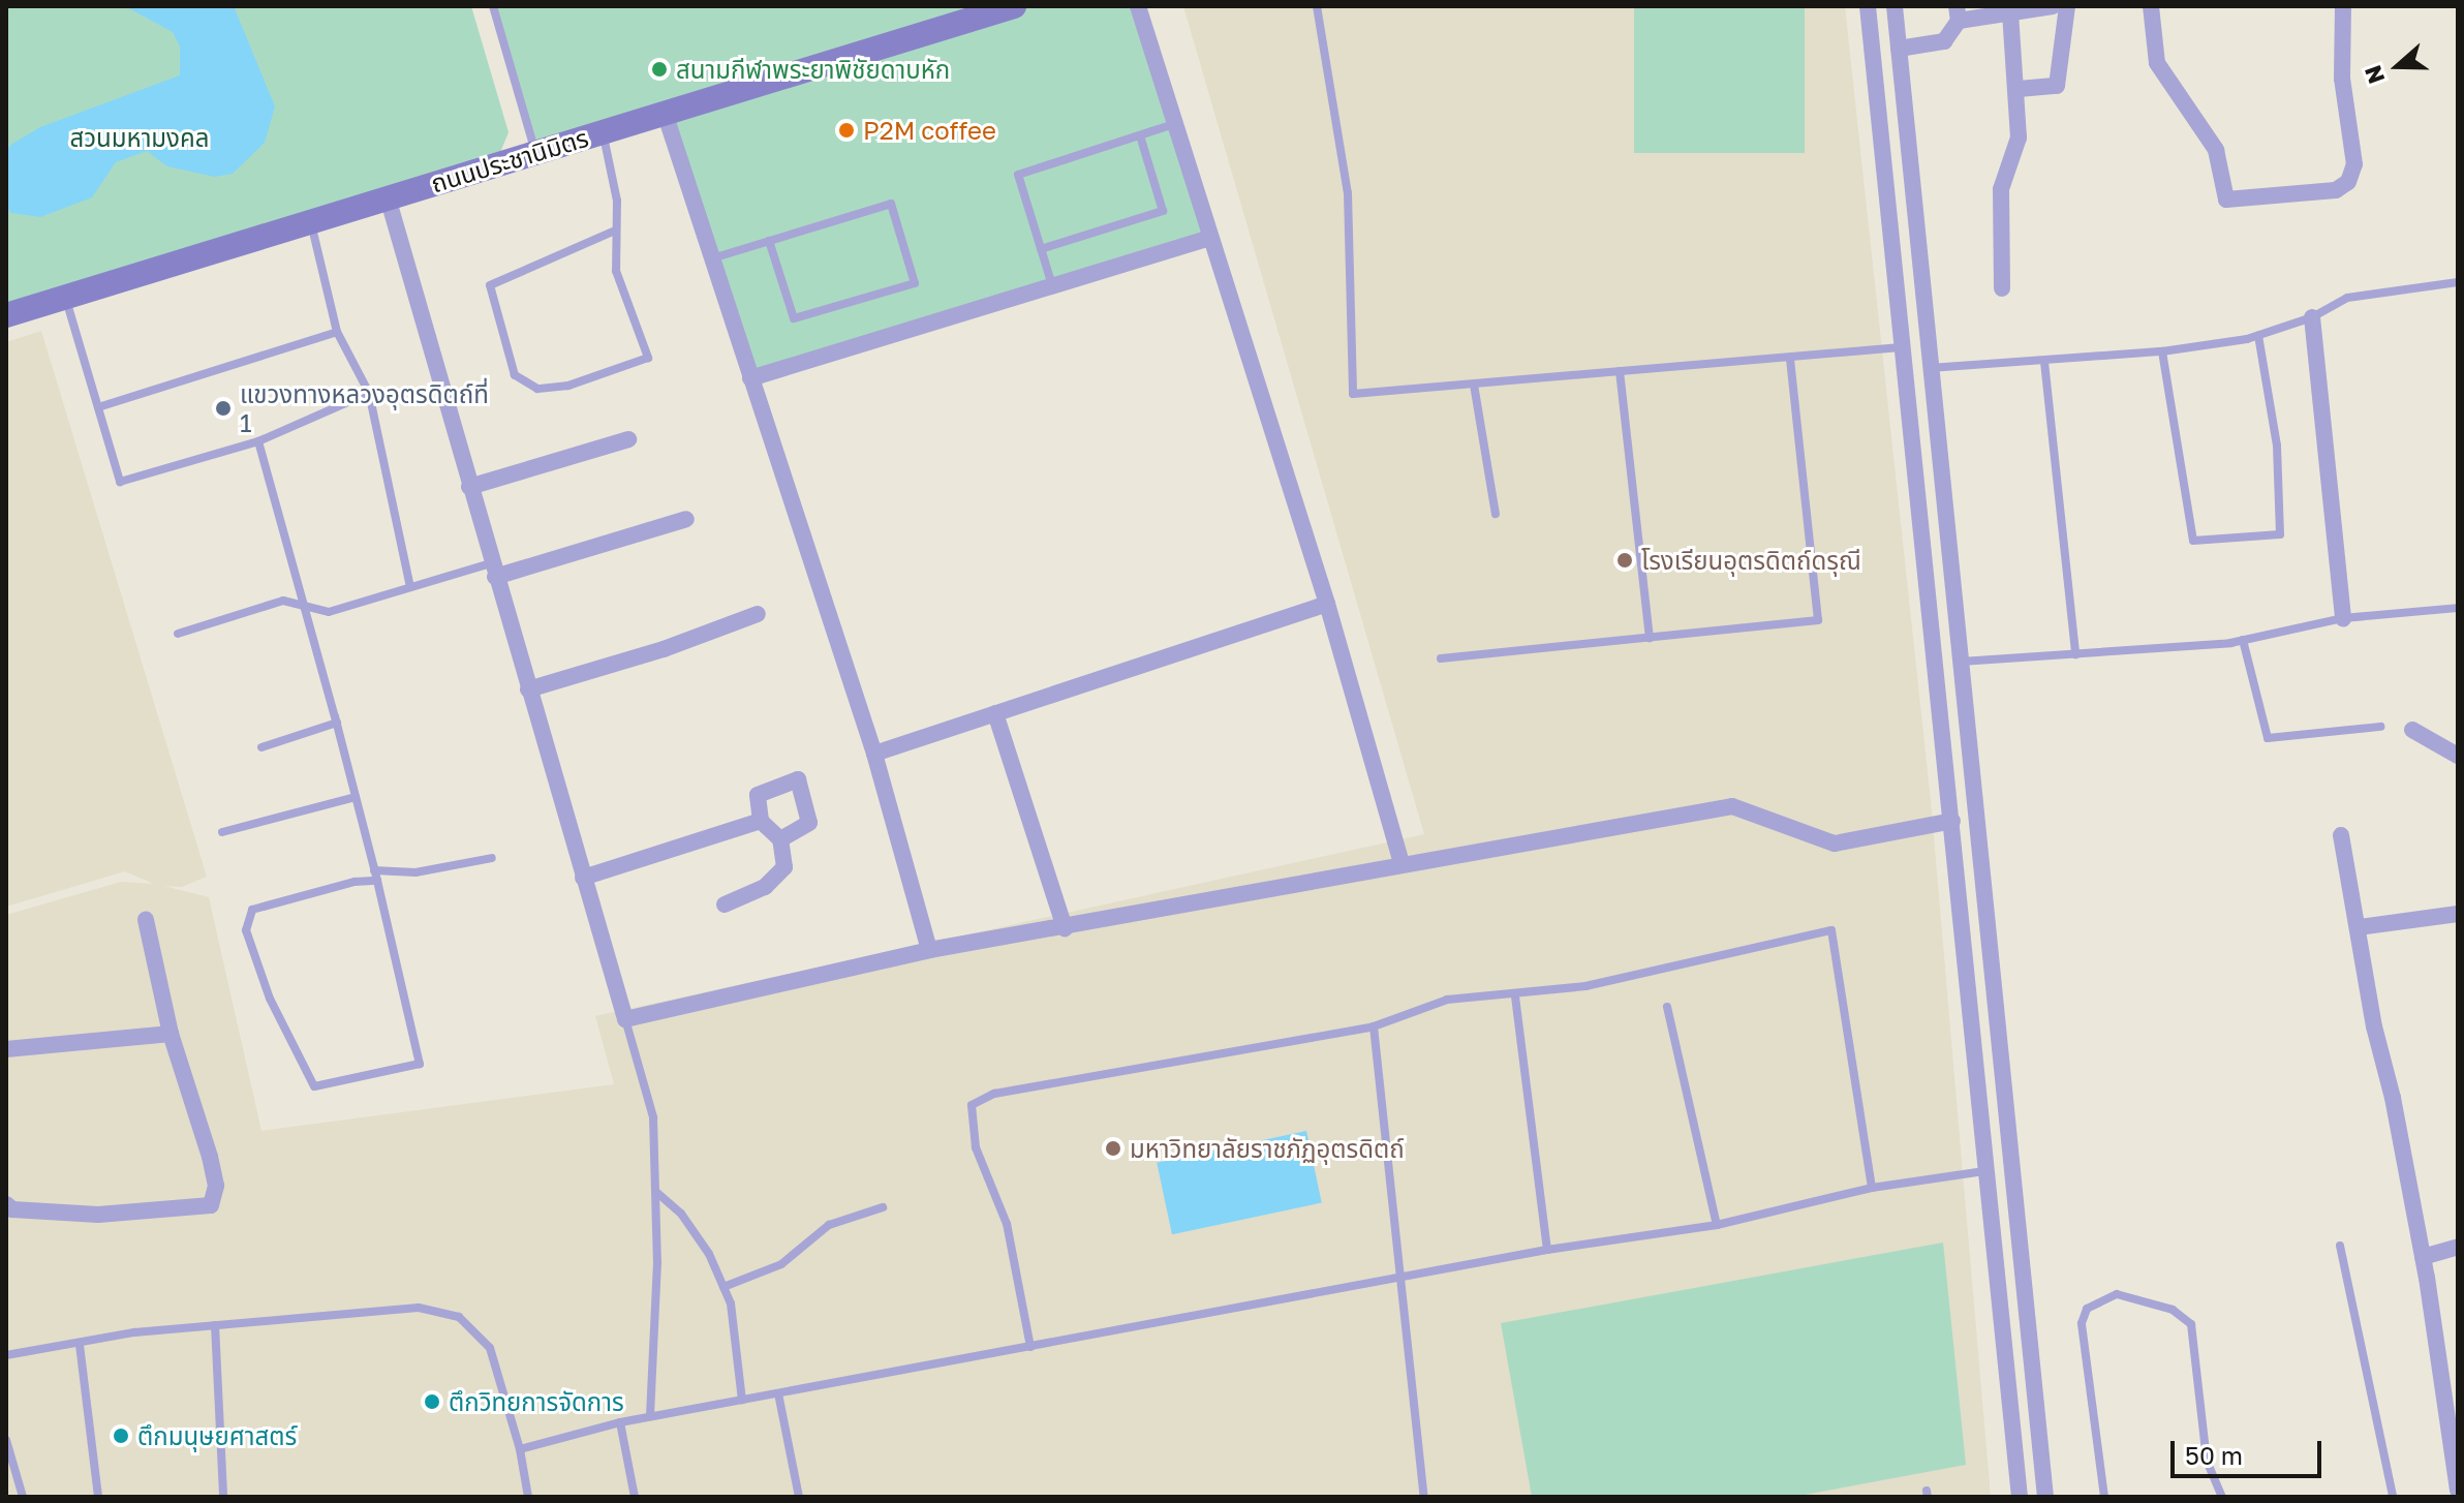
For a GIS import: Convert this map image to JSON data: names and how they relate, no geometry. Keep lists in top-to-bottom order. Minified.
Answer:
{"streets":{"main road":["ถนนประชานิมิตร"]},"parks":["สวนมหามงคล"],"places":["สนามกีฬาพระยาพิชัยดาบหัก","P2M coffee","แขวงทางหลวงอุตรดิตถ์ที่ 1","โรงเรียนอุตรดิตถ์ดรุณี","มหาวิทยาลัยราชภัฏอุตรดิตถ์","ตึกวิทยการจัดการ","ตึกมนุษยศาสตร์"],"scale_bar":"50 m","north":"left"}
